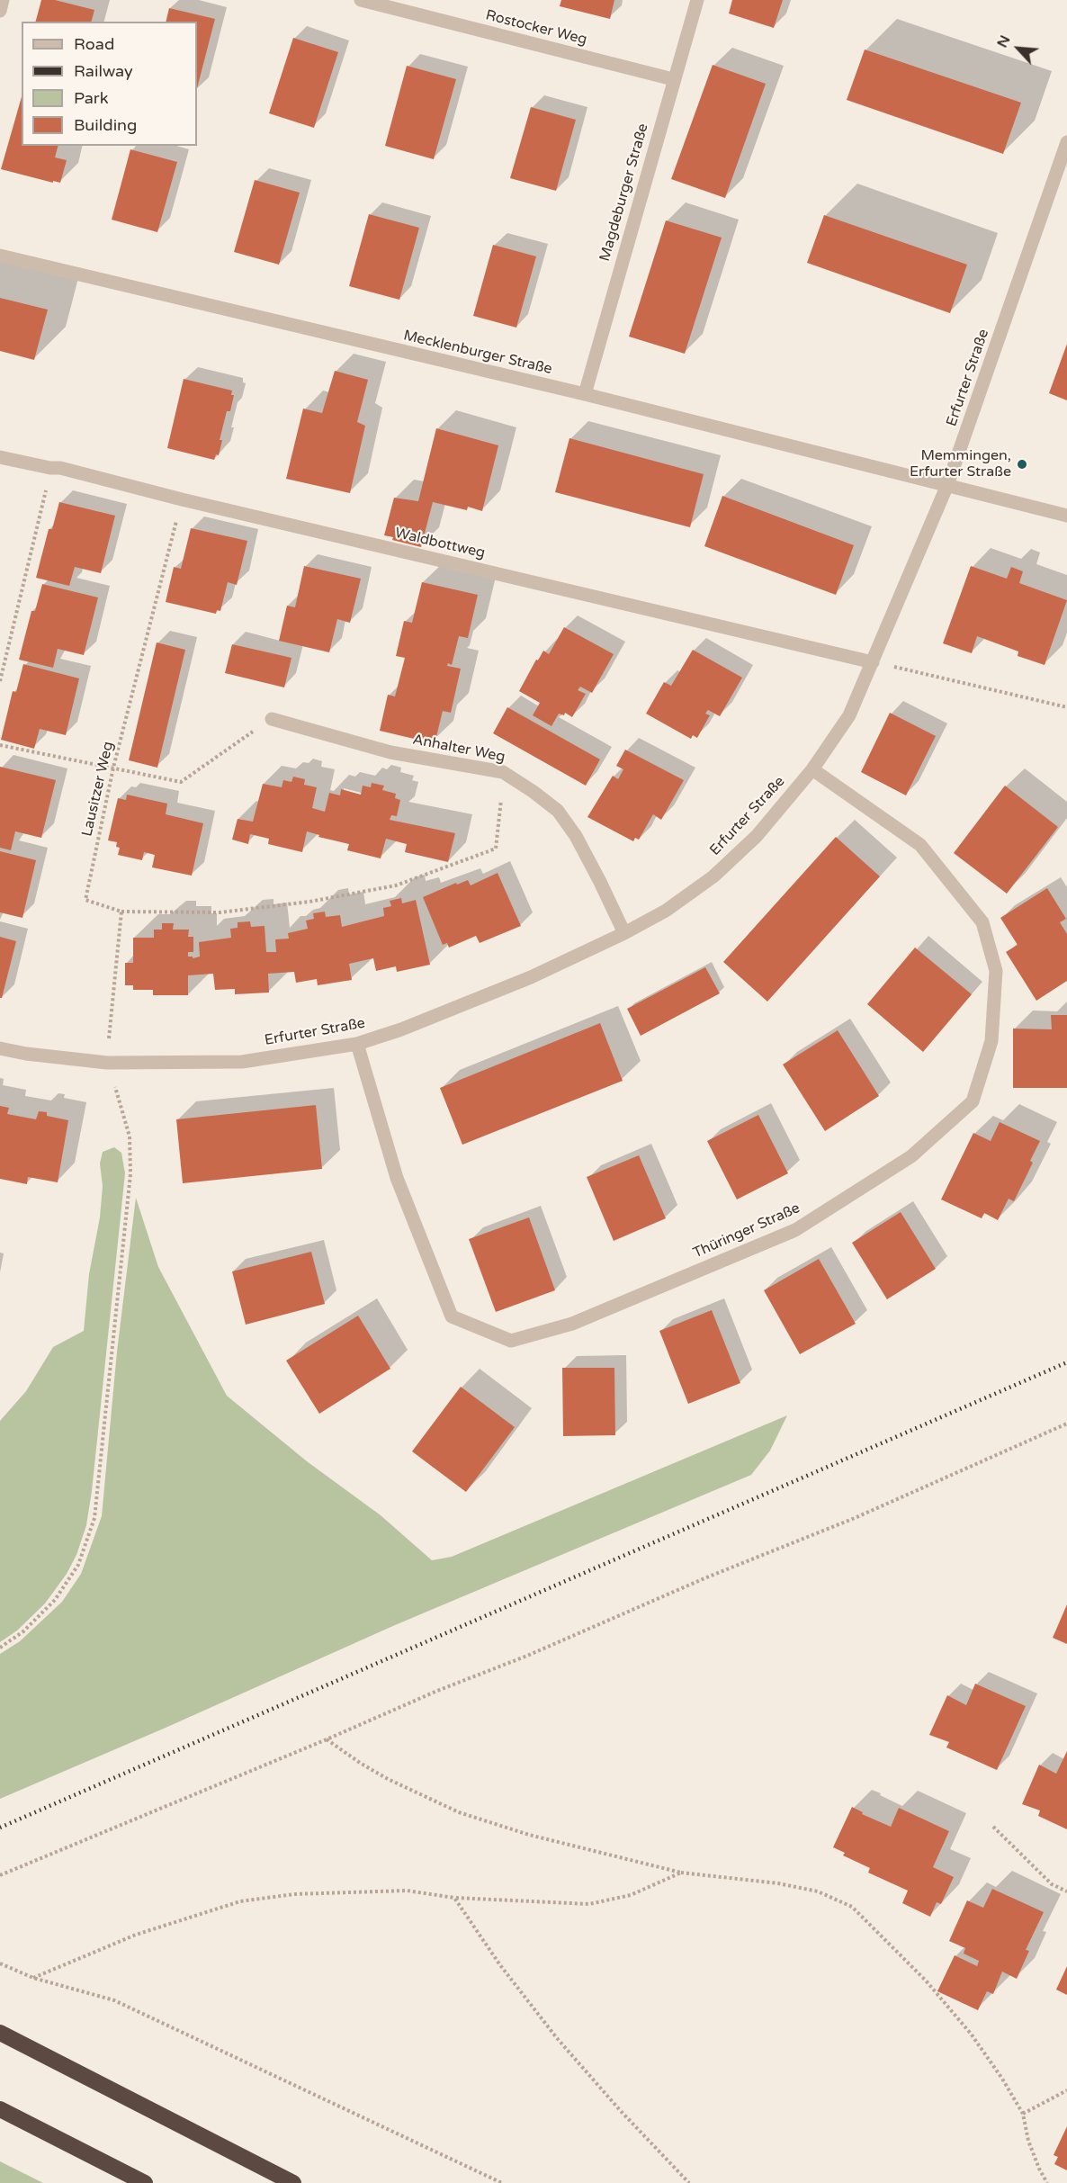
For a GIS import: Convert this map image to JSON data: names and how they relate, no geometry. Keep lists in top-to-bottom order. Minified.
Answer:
{"streets":{"street":["Rostocker Weg","Magdeburger Straße","Mecklenburger Straße","Erfurter Straße","Waldbottweg","Anhalter Weg","Thüringer Straße"],"path":["Lausitzer Weg"]},"crossings":[["Rostocker Weg","Magdeburger Straße"],["Magdeburger Straße","Mecklenburger Straße"],["Mecklenburger Straße","Erfurter Straße"],["Erfurter Straße","Waldbottweg"],["Erfurter Straße","Anhalter Weg"],["Erfurter Straße","Thüringer Straße"],["Waldbottweg","Lausitzer Weg"]],"places":["Memmingen, Erfurter Straße"],"legend":["Road","Railway","Park","Building"],"north":"top left"}
